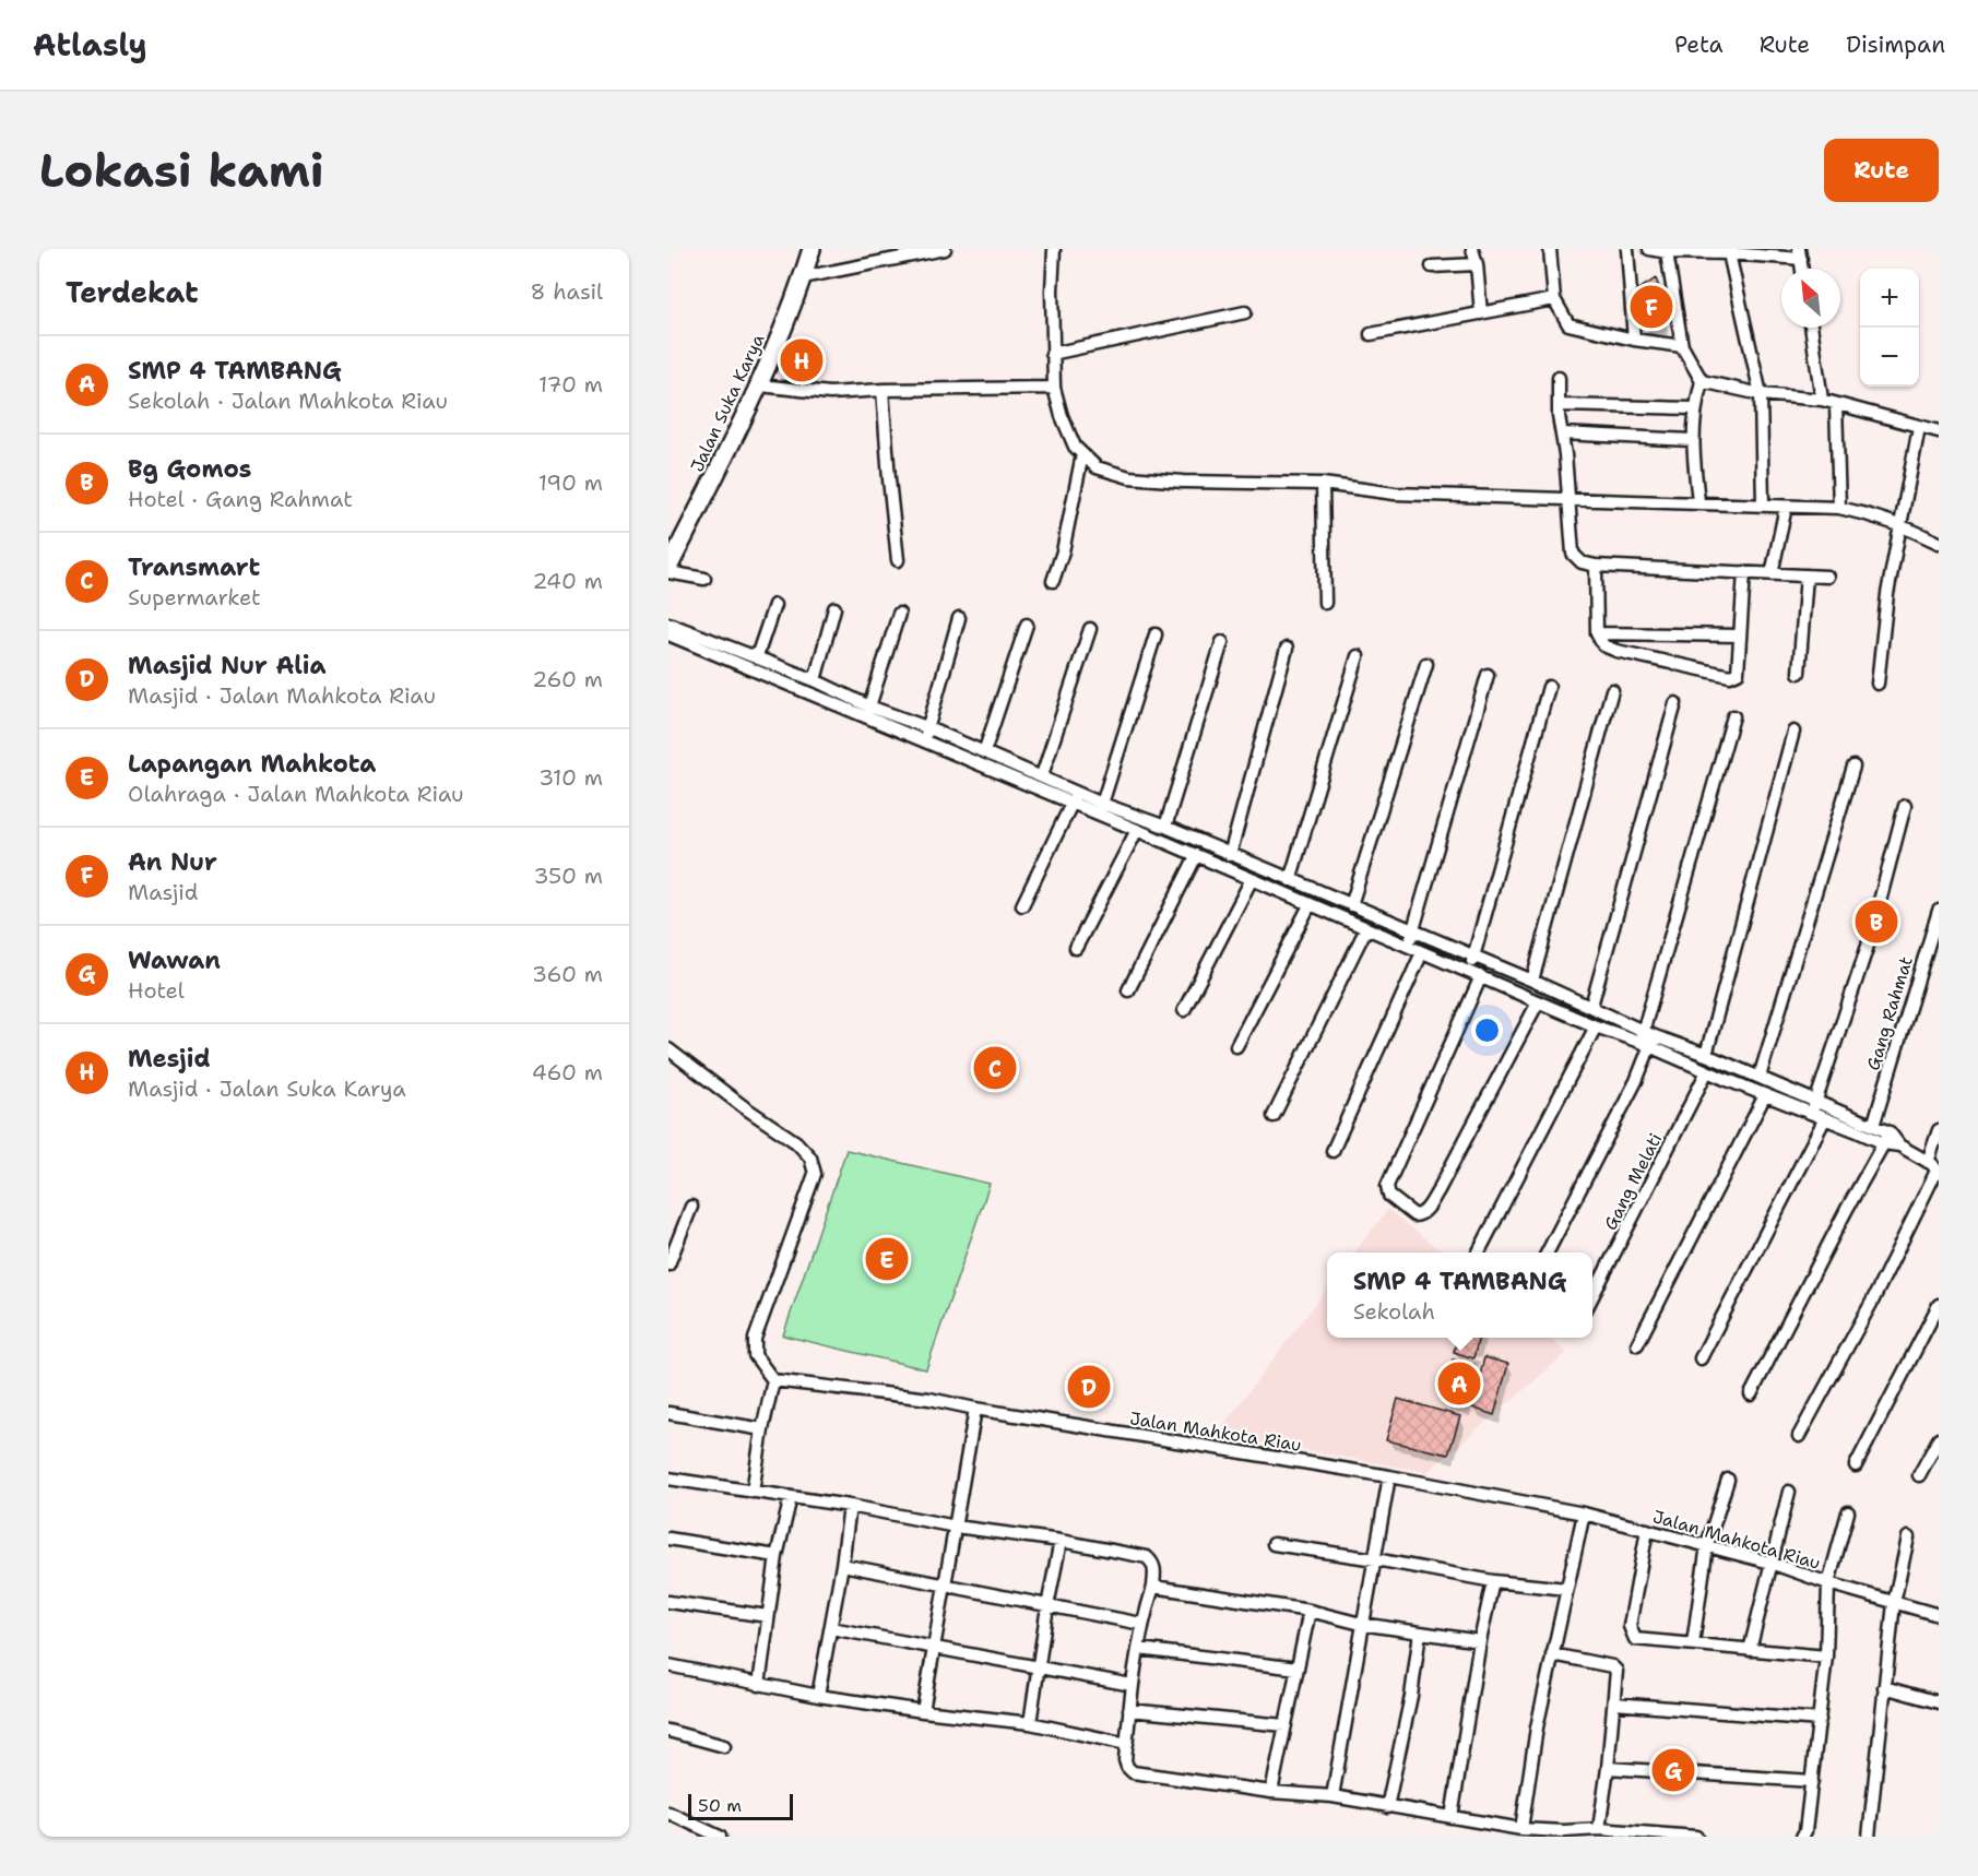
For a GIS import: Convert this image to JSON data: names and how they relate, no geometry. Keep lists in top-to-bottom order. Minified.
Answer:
{"streets":{"main road":["Jalan Suka Karya"],"street":["Gang Rahmat","Gang Melati","Jalan Mahkota Riau"]},"scale_bar":"50 m","north":"top left","page":{"header":"Atlasly","nav":["Peta","Rute","Disimpan"],"buttons":"Rute","title":"Lokasi kami","heading":["Terdekat","8 hasil"],"map_buttons":["+","−"],"pins":["F","H","B","C","E","A","D","G"],"list":[{"mark":"A","name":"SMP 4 TAMBANG","note":"Sekolah · Jalan Mahkota Riau","value":"170 m"},{"mark":"B","name":"Bg Gomos","note":"Hotel · Gang Rahmat","value":"190 m"},{"mark":"C","name":"Transmart","note":"Supermarket","value":"240 m"},{"mark":"D","name":"Masjid Nur Alia","note":"Masjid · Jalan Mahkota Riau","value":"260 m"},{"mark":"E","name":"Lapangan Mahkota","note":"Olahraga · Jalan Mahkota Riau","value":"310 m"},{"mark":"F","name":"An Nur","note":"Masjid","value":"350 m"},{"mark":"G","name":"Wawan","note":"Hotel","value":"360 m"},{"mark":"H","name":"Mesjid","note":"Masjid · Jalan Suka Karya","value":"460 m"}],"popup":["SMP 4 TAMBANG","Sekolah"],"scale":"50 m"}}
